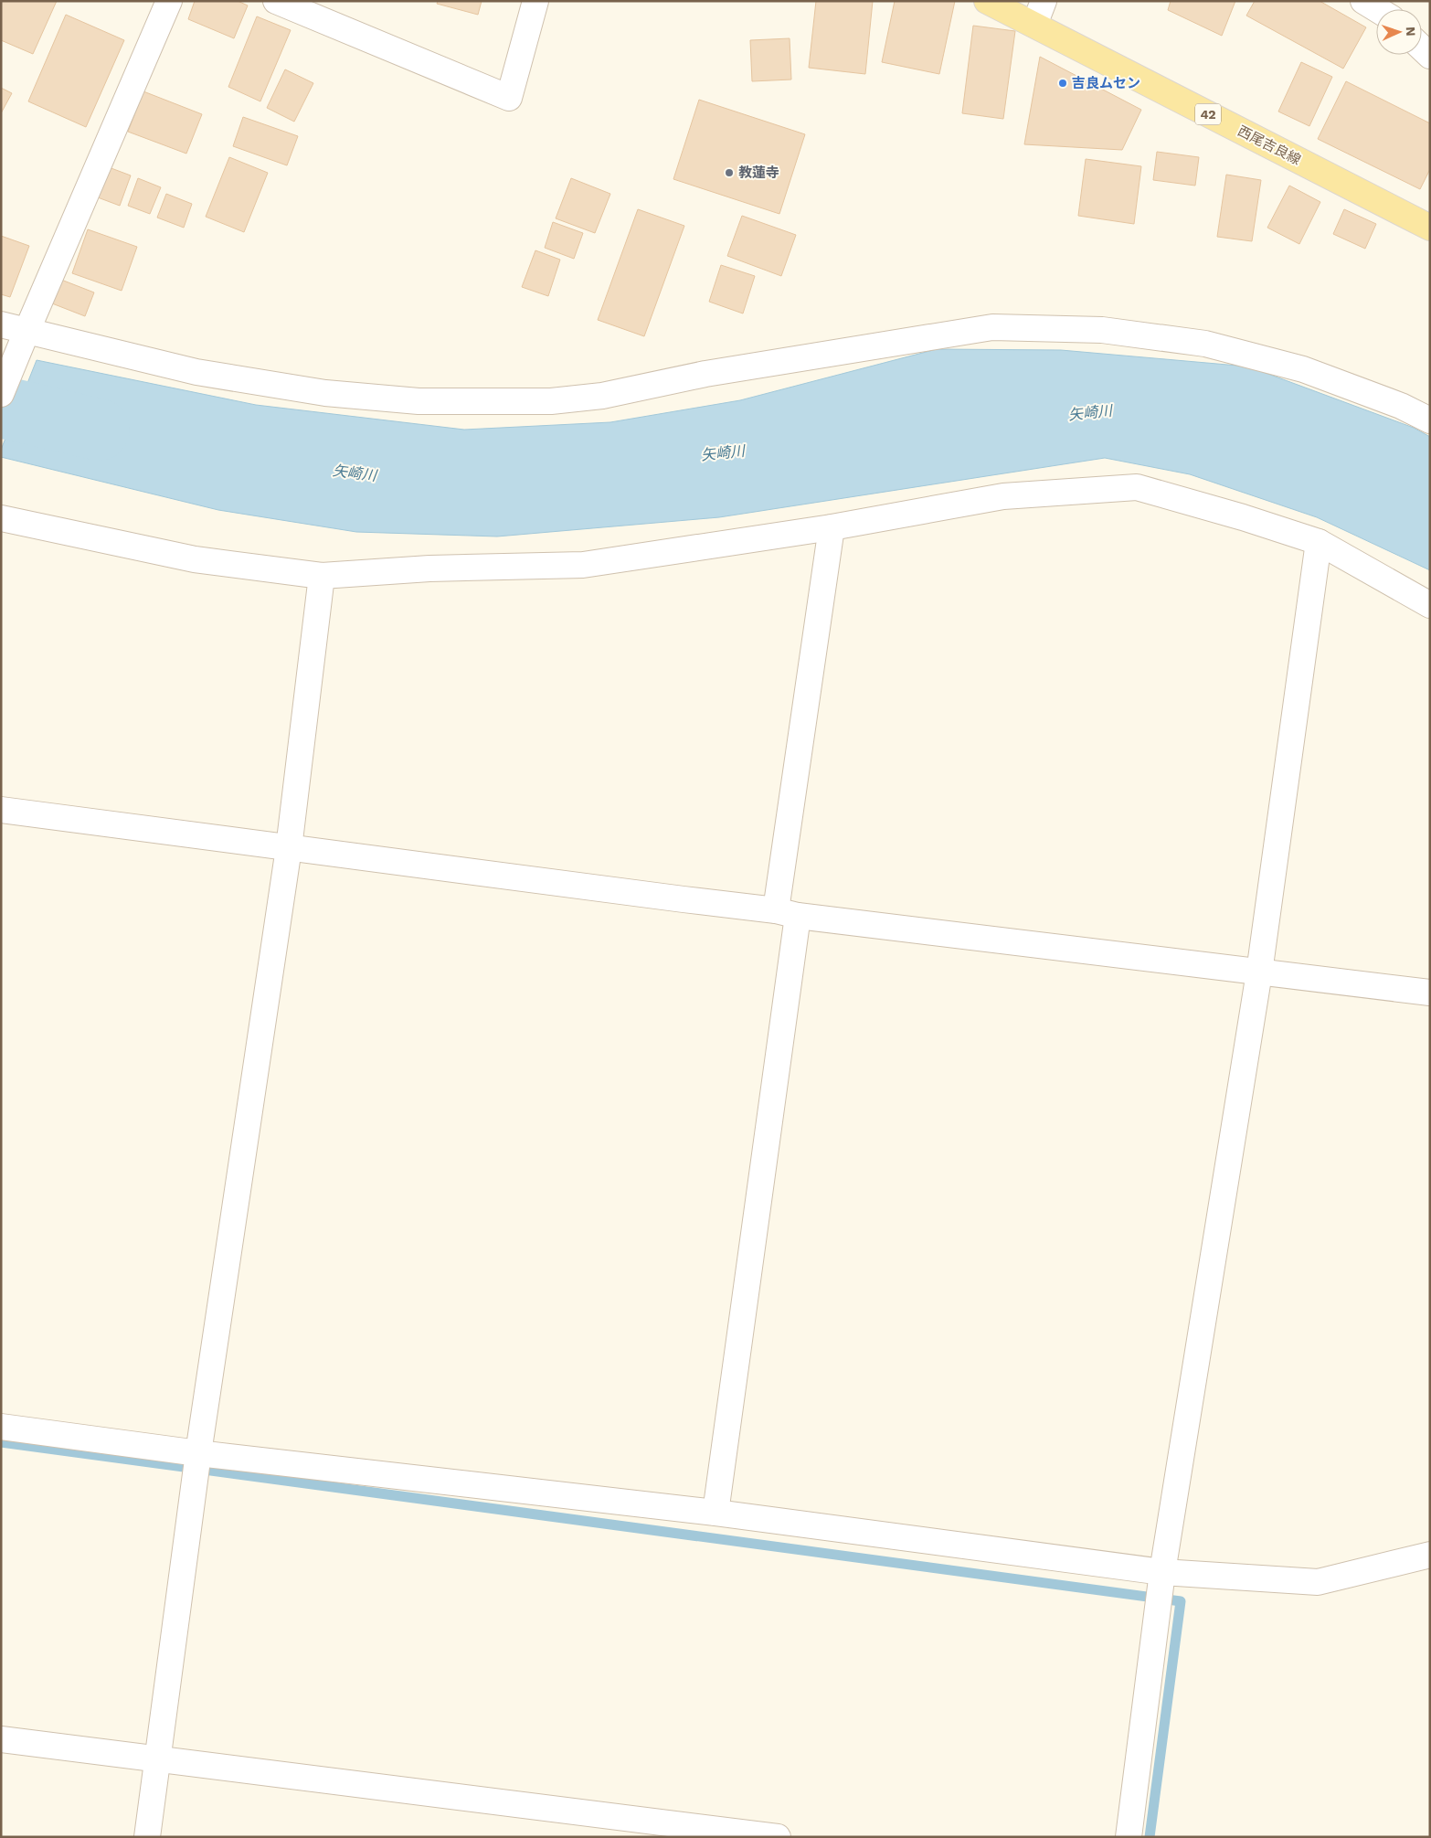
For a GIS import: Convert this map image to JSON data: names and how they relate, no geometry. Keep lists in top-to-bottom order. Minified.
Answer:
{"streets":{"main road":["42","西尾吉良線"]},"water":["矢崎川"],"places":["吉良ムセン","教蓮寺"],"north":"right"}
